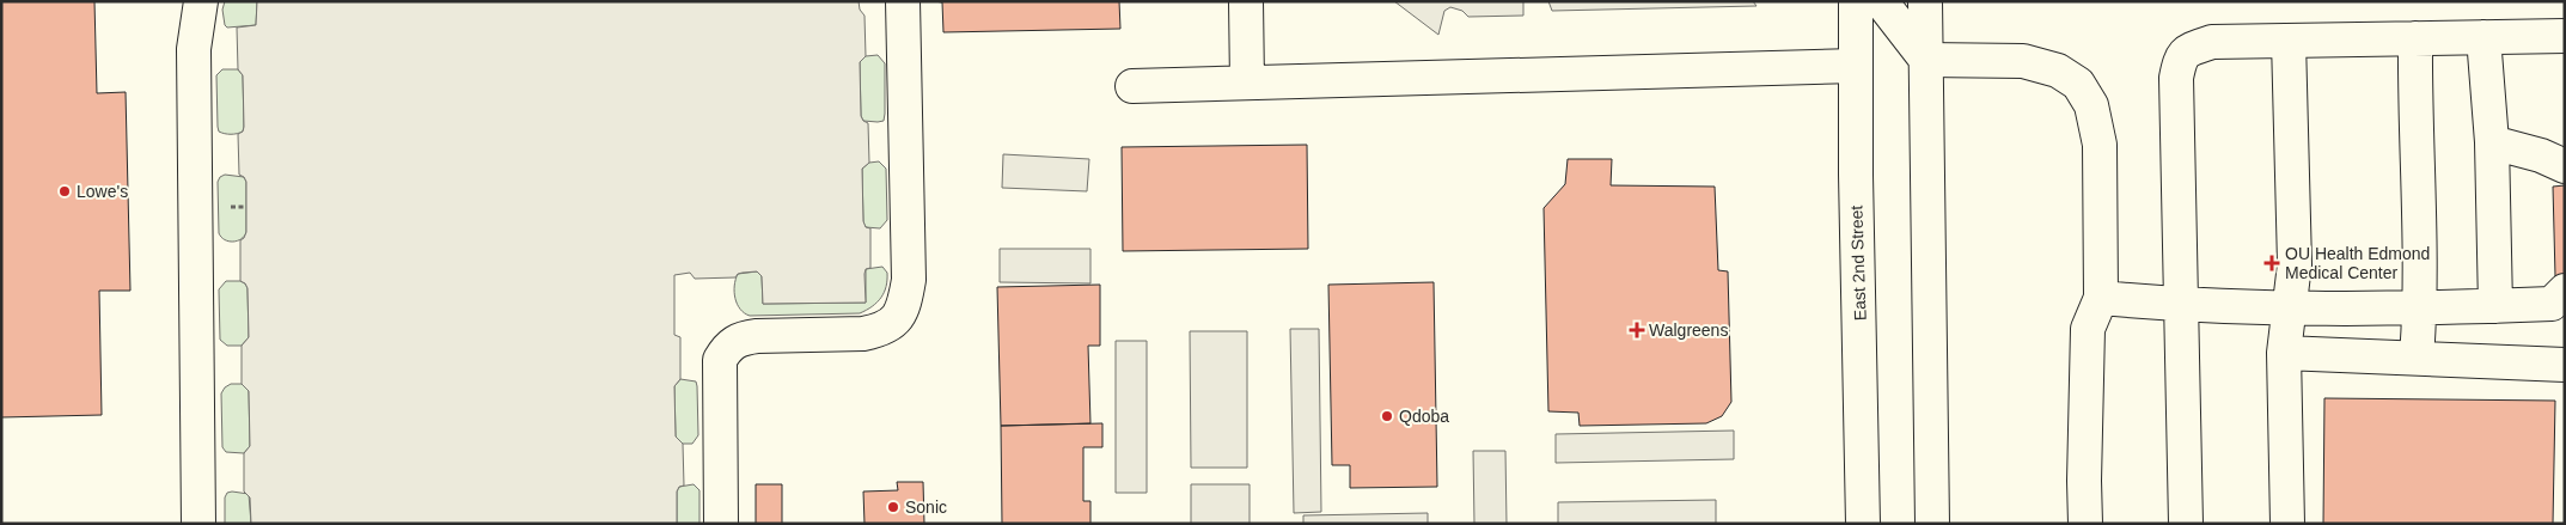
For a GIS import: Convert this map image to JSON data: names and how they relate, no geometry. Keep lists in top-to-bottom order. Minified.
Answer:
{"streets":{"main road":["East 2nd Street"]},"places":{"other":["Lowe's","Qdoba","Sonic"],"health":["OU Health Edmond Medical Center","Walgreens"]}}
